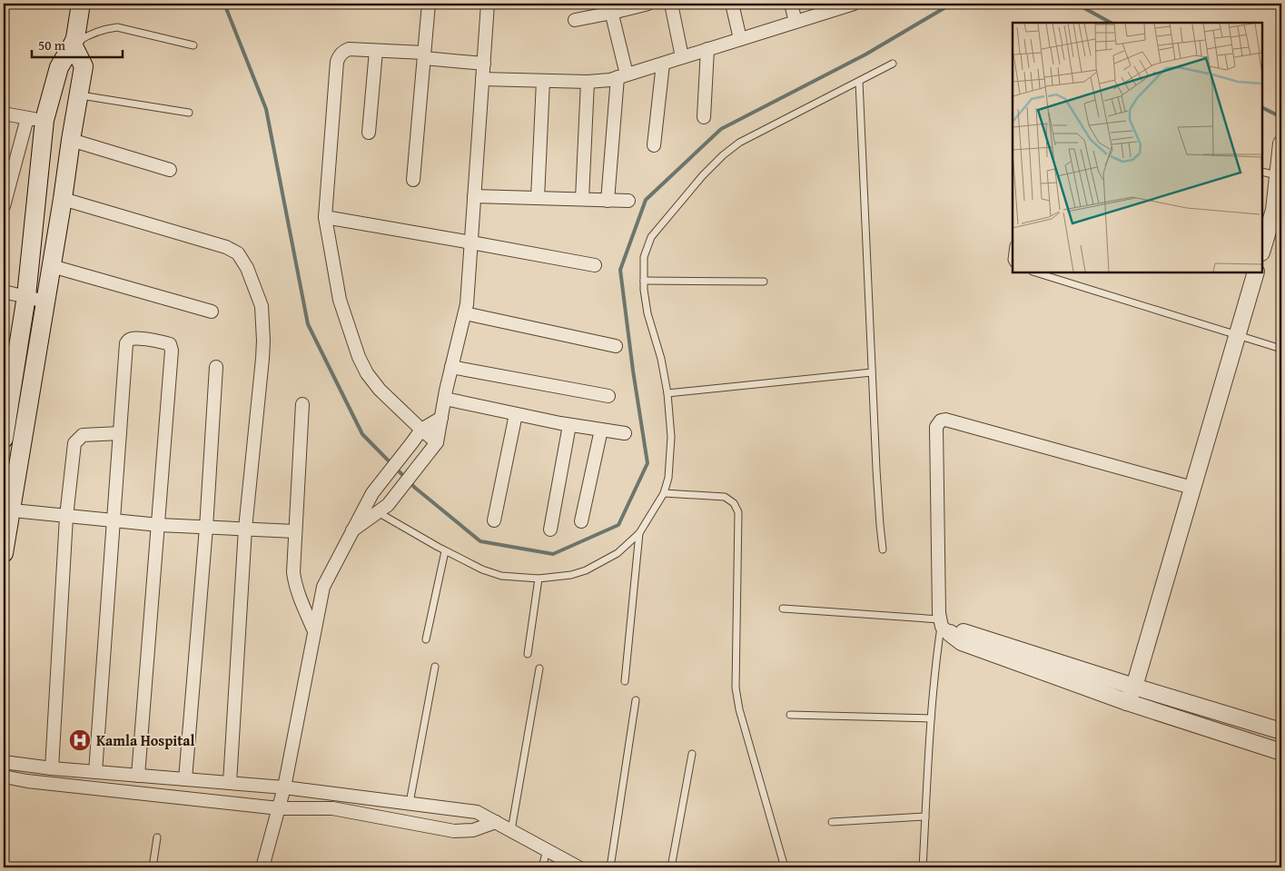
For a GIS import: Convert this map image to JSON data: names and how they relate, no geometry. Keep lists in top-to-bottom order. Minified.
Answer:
{"places":{"hospital":["Kamla Hospital"]},"scale_bar":"50 m"}
